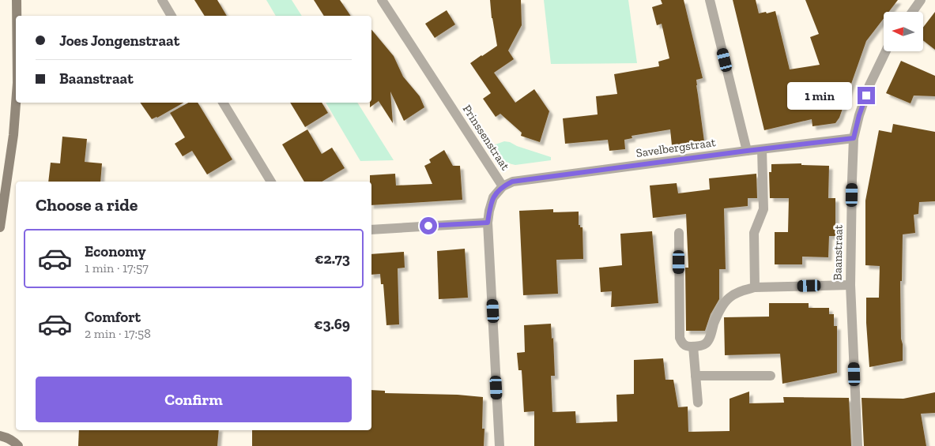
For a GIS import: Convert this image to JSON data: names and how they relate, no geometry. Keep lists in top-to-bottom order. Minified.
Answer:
{"streets":{"street":["Prinssenstraat","Savelbergstraat","Baanstraat"]},"crossings":[["Prinssenstraat","Savelbergstraat"],["Savelbergstraat","Baanstraat"]],"north":"left","page":{"banner":["Joes Jongenstraat","Baanstraat"],"bubble":"1 min","heading":"Choose a ride","list":[{"name":"Economy","note":"1 min · 17:57","value":"€2.73"},{"name":"Comfort","note":"2 min · 17:58","value":"€3.69"}],"buttons":"Confirm"}}
